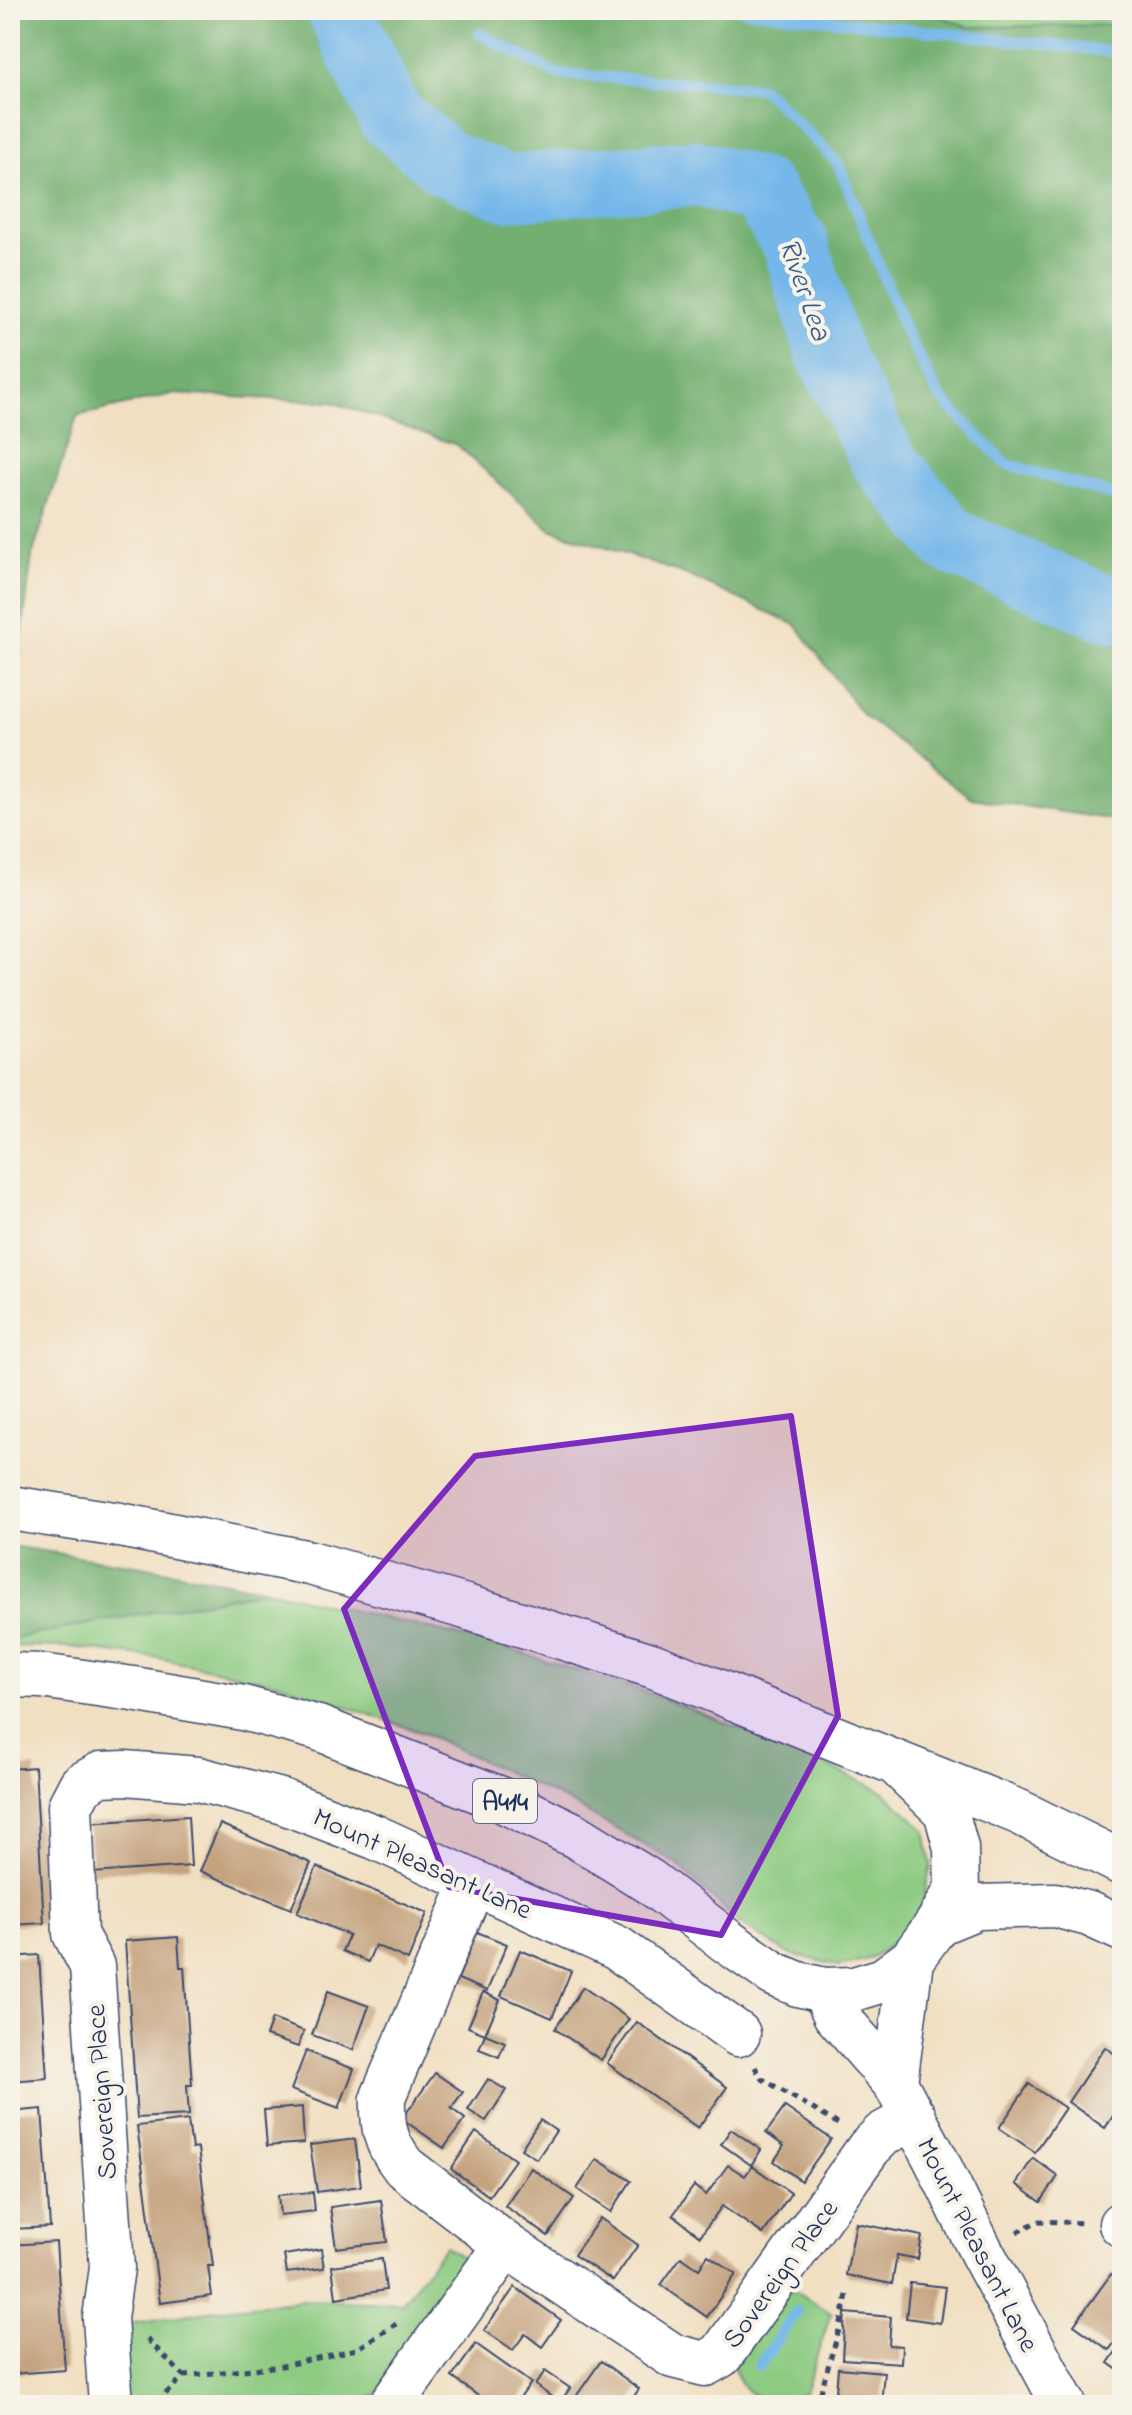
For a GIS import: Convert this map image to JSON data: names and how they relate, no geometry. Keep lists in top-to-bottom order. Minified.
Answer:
{"streets":{"main road":["A414","Mount Pleasant Lane","Sovereign Place"]},"crossings":[["A414","Mount Pleasant Lane"],["Mount Pleasant Lane","Sovereign Place"]],"water":["River Lea"]}
